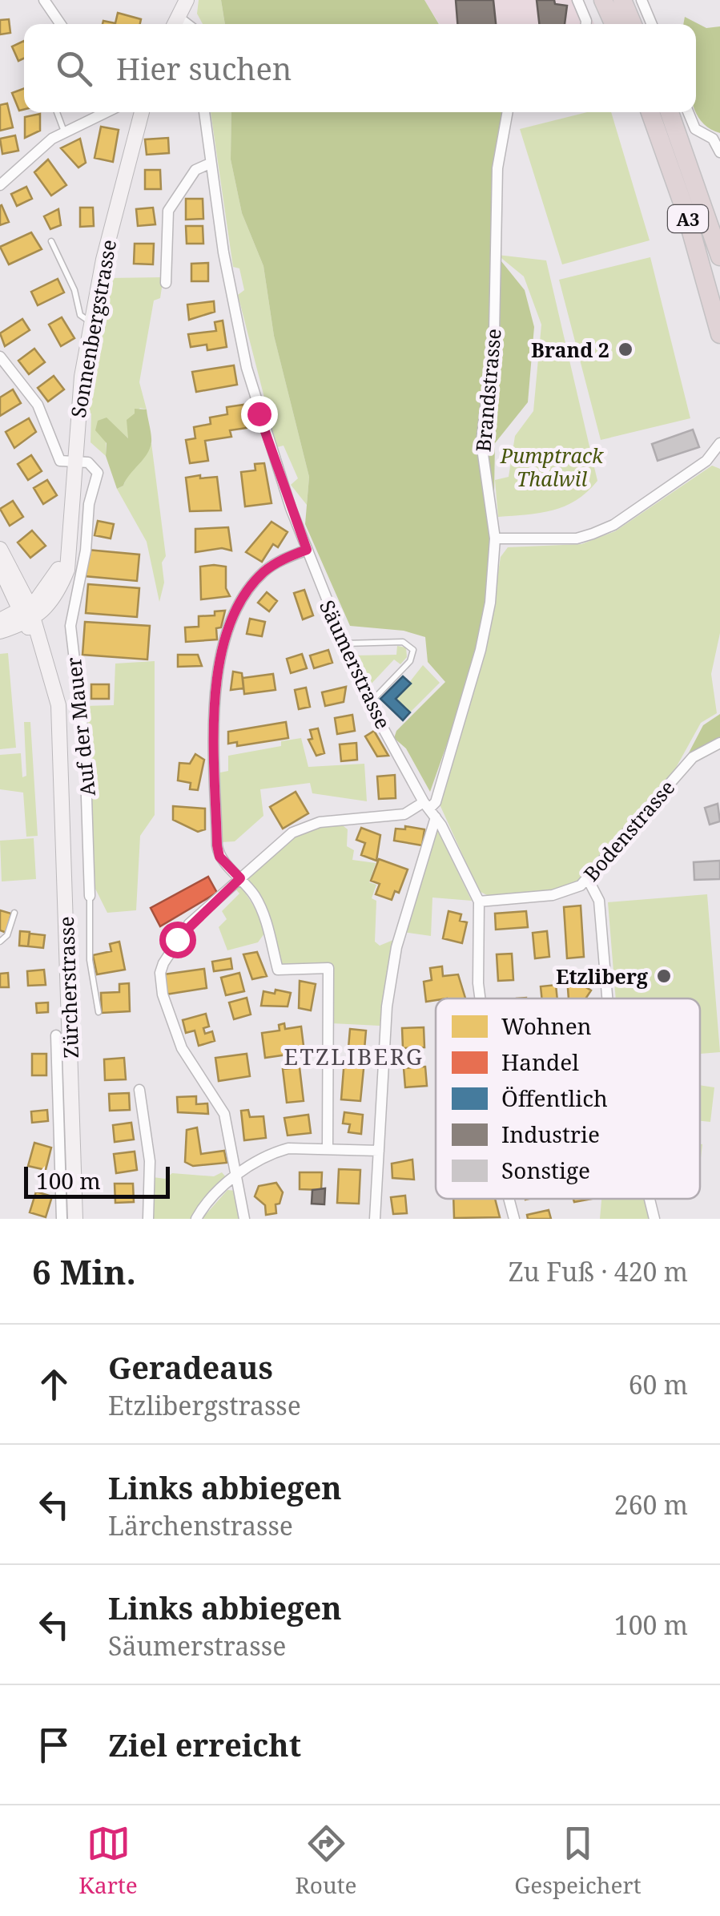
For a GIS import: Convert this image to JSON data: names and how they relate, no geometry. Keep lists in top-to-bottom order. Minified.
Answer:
{"streets":{"highway":["A3"],"main road":["Sonnenbergstrasse","Zürcherstrasse"],"street":["Brandstrasse","Säumerstrasse","Auf der Mauer","Bodenstrasse"]},"crossings":[["Sonnenbergstrasse","Auf der Mauer"],["Sonnenbergstrasse","Zürcherstrasse"],["Brandstrasse","Säumerstrasse"]],"districts":["ETZLIBERG"],"parks":["Pumptrack Thalwil"],"places":["Brand 2","Etzliberg"],"legend":["Wohnen","Handel","Öffentlich","Industrie","Sonstige"],"scale_bar":"100 m","page":{"search":"Hier suchen","scale":"100 m","heading":["6 Min.","Zu Fuß · 420 m"],"list":[["Geradeaus","Etzlibergstrasse","60 m"],["Links abbiegen","Lärchenstrasse","260 m"],["Links abbiegen","Säumerstrasse","100 m"],"Ziel erreicht"],"nav":["Karte","Route","Gespeichert"]}}
